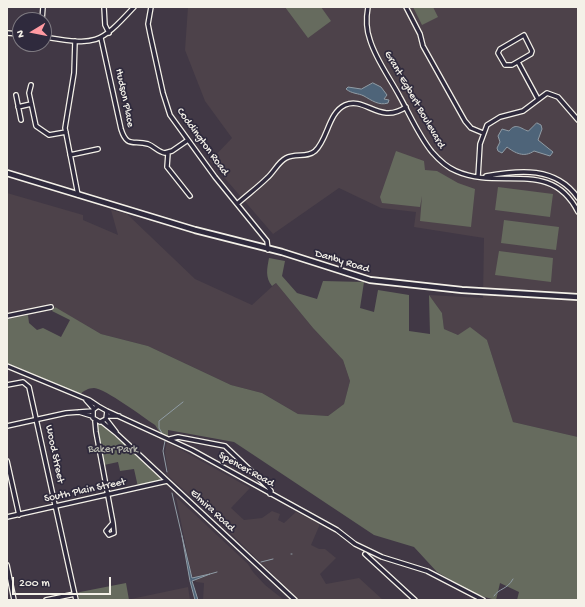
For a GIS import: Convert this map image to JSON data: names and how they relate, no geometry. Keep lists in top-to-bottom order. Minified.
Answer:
{"streets":{"main road":["Danby Road"],"street":["Hudson Place","Grant Egbert Boulevard","Coddington Road","Wood Street","Spencer Road","South Plain Street","Elmira Road"]},"crossings":[["Coddington Road","Danby Road"],["Wood Street","South Plain Street"],["Spencer Road","Elmira Road"],["South Plain Street","Elmira Road"]],"parks":["Baker Park"],"scale_bar":"200 m","north":"left"}
